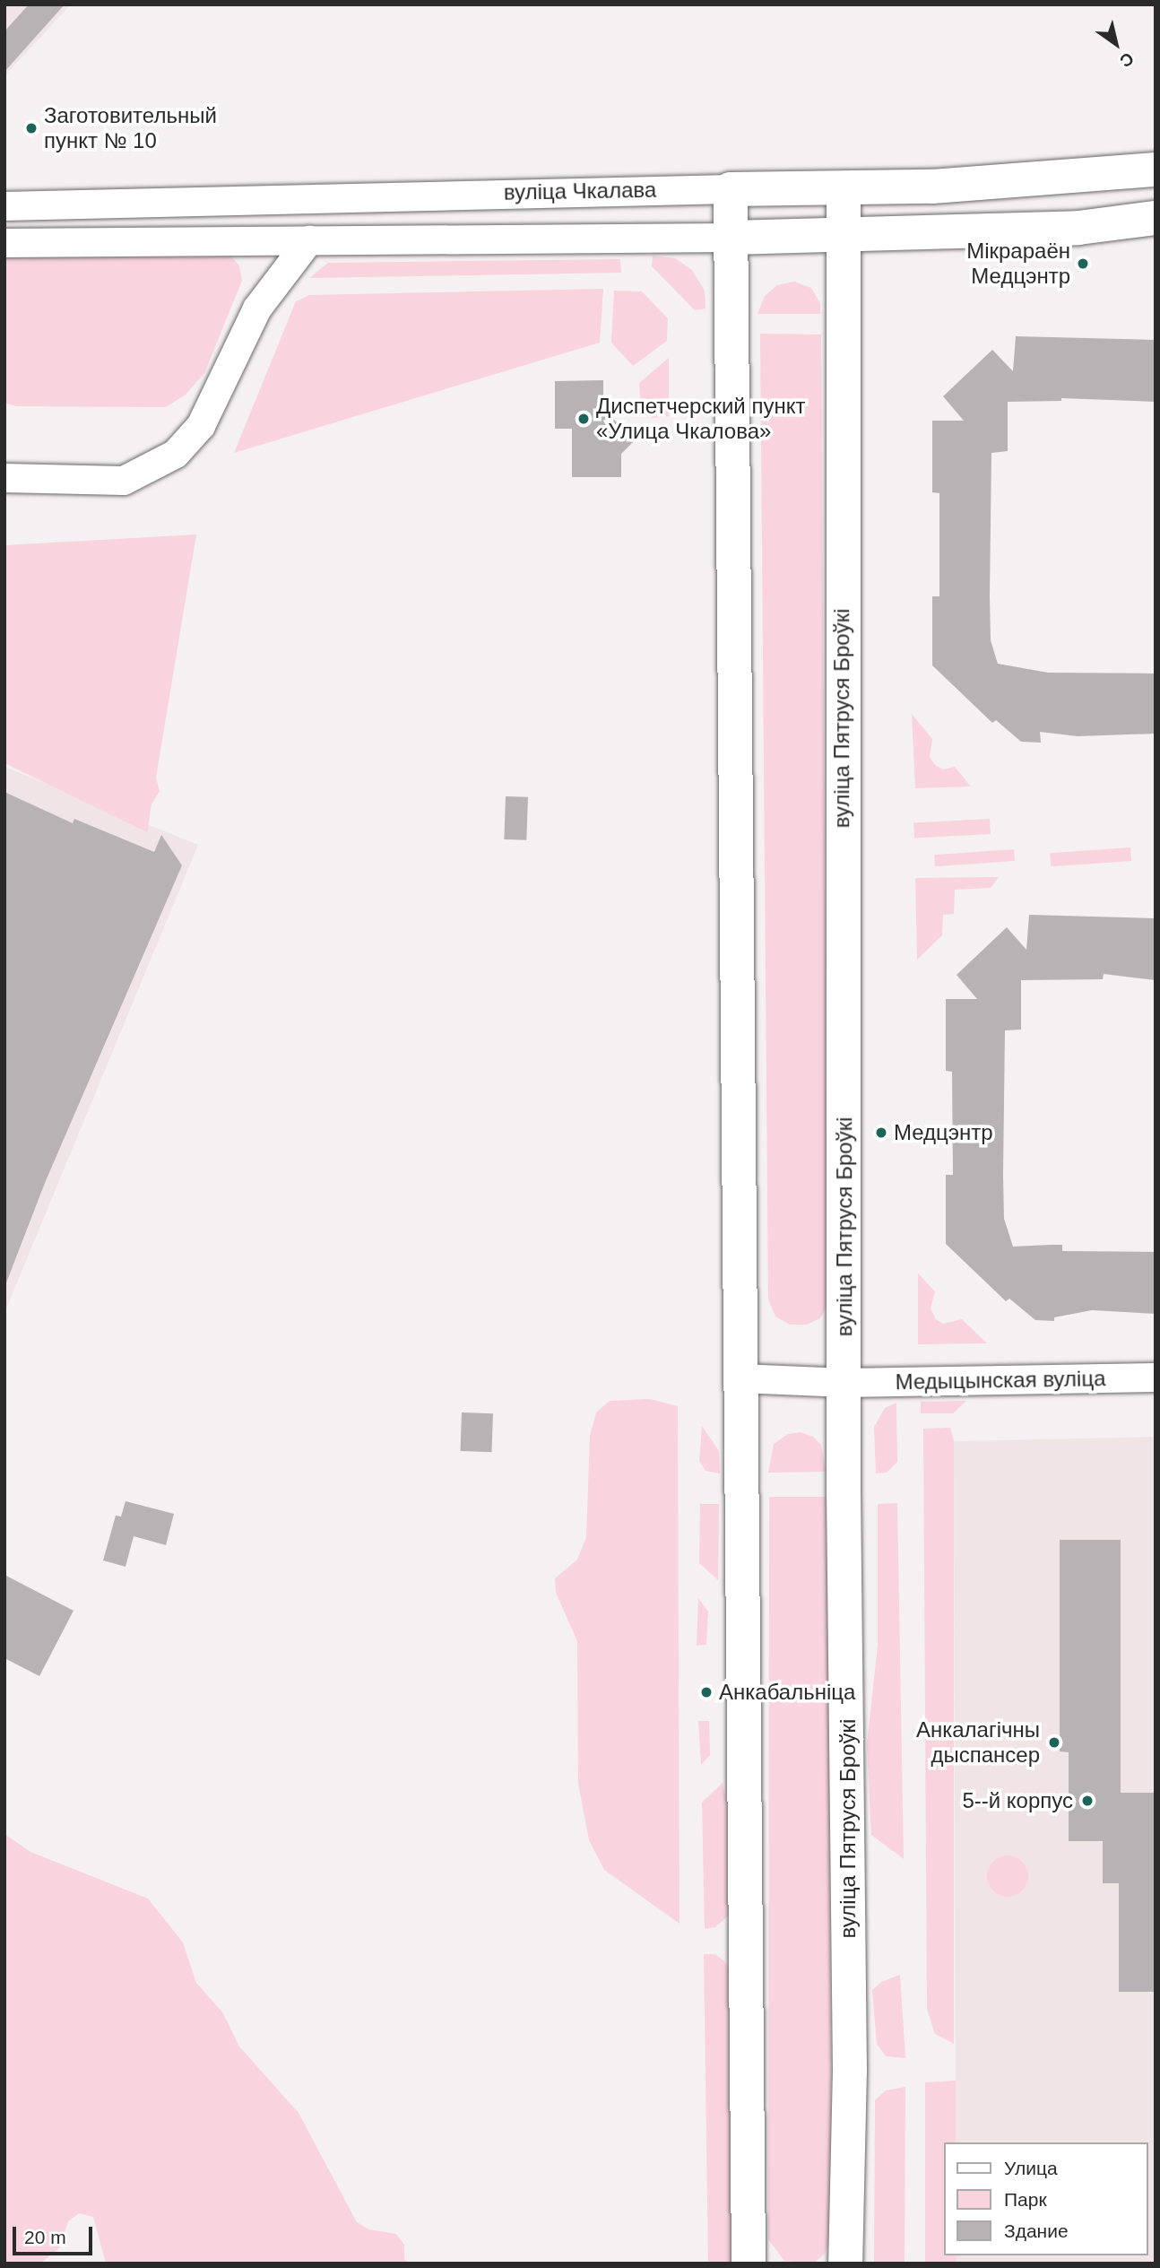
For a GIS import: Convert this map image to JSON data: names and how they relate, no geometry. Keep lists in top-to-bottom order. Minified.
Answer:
{"streets":{"main road":["вуліца Чкалава","вуліца Пятруся Броўкі"],"street":["Медыцынская вуліца"]},"crossings":[["вуліца Чкалава","вуліца Пятруся Броўкі"],["вуліца Пятруся Броўкі","Медыцынская вуліца"]],"places":["Заготовительный пункт № 10","Мікрараён Медцэнтр","Диспетчерский пункт «Улица Чкалова»","Медцэнтр","Анкабальніца","Анкалагічны дыспансер","5--й корпус"],"legend":["Улица","Парк","Здание"],"scale_bar":"20 m","north":"bottom right"}
